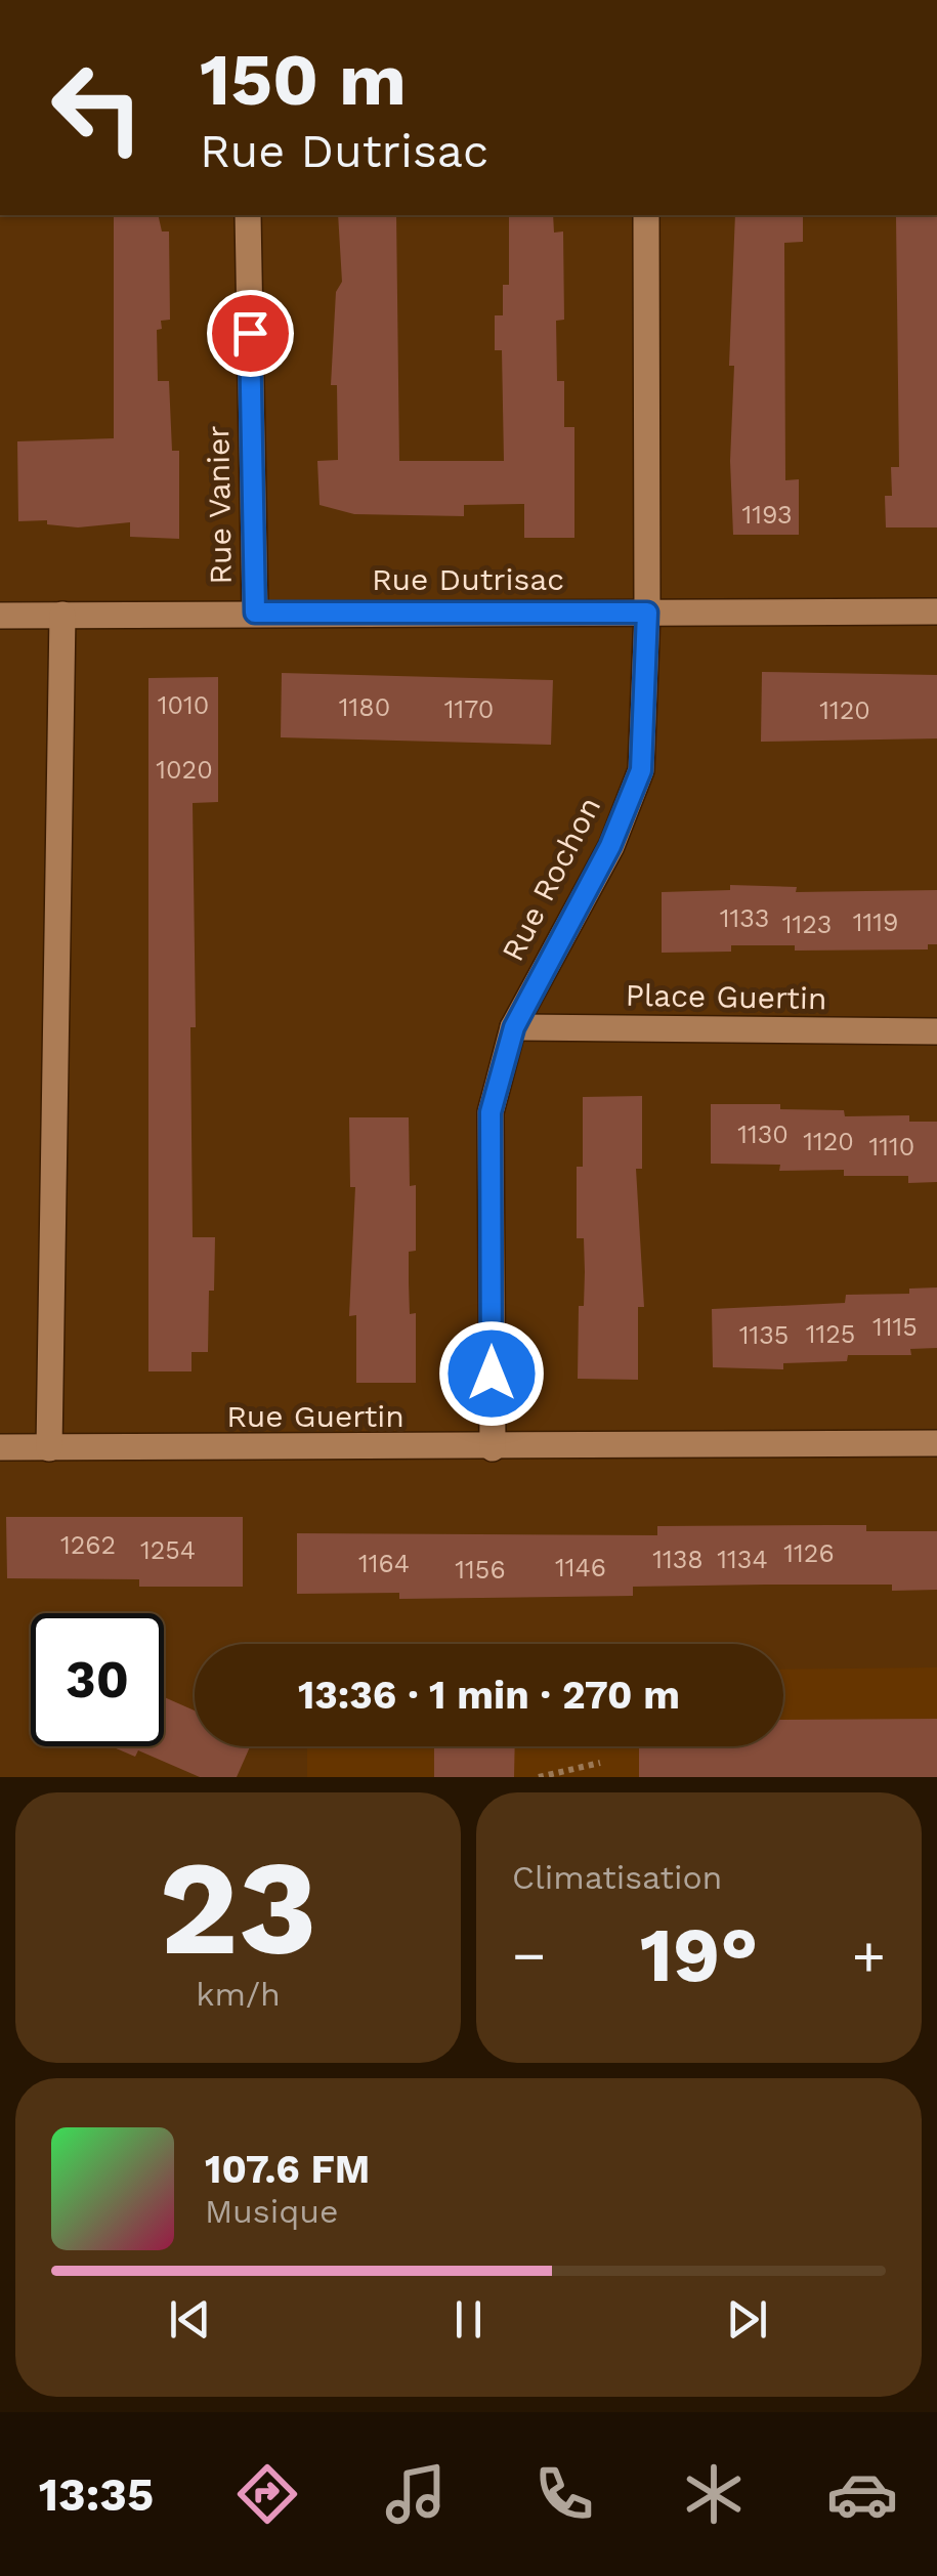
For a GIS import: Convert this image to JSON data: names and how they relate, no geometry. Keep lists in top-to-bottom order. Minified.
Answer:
{"streets":{"street":["Rue Vanier","Rue Dutrisac","Rue Rochon","Place Guertin","Rue Guertin"]},"crossings":[["Rue Vanier","Rue Dutrisac"],["Rue Dutrisac","Rue Rochon"],["Rue Rochon","Place Guertin"],["Rue Rochon","Rue Guertin"]],"house_numbers":["1193","1010","1180","1170","1120","1020","1133","1119","1123","1130","1120","1110","1115","1125","1135","1262","1254","1126","1138","1134","1164","1146","1156"],"page":{"turn":["150 m","Rue Dutrisac"],"limit":"30","trip":"13:36 · 1 min · 270 m","tile":[["23","km/h"],"Climatisation"],"heat":["−","19°","+"],"song":["107.6 FM","Musique"],"tabs":"13:35"}}
